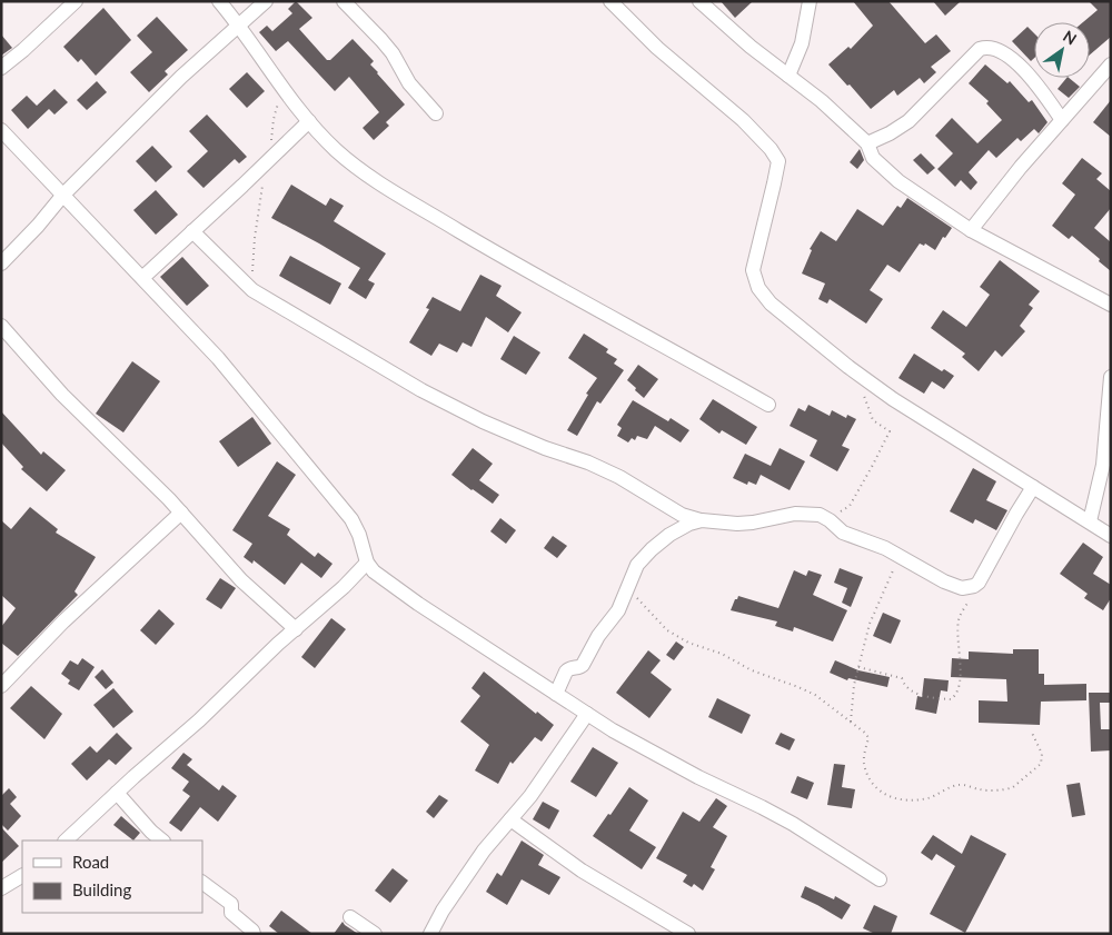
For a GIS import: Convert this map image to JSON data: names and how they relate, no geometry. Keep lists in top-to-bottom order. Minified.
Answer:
{"legend":["Road","Building"],"north":"top right"}
